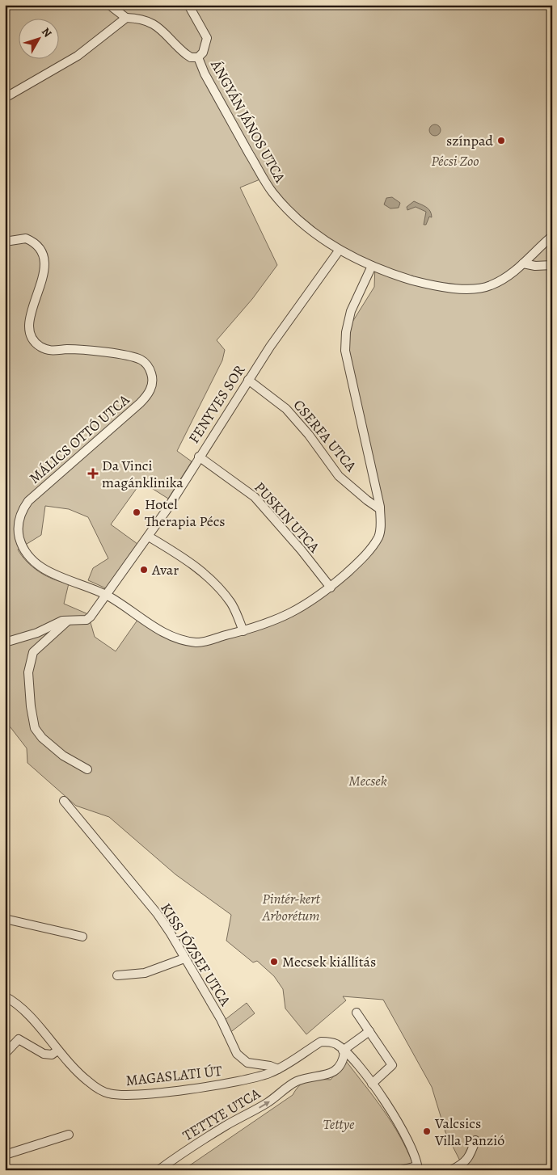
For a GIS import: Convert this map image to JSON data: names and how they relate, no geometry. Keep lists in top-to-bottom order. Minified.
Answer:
{"streets":{"street":["ÁNGYÁN JÁNOS UTCA","FENYVES SOR","CSERFA UTCA","MÁLICS OTTÓ UTCA","PUSKIN UTCA","KISS JÓZSEF UTCA","MAGASLATI ÚT","TETTYE UTCA"]},"crossings":[["ÁNGYÁN JÁNOS UTCA","FENYVES SOR"],["ÁNGYÁN JÁNOS UTCA","MÁLICS OTTÓ UTCA"],["FENYVES SOR","CSERFA UTCA"],["FENYVES SOR","MÁLICS OTTÓ UTCA"],["FENYVES SOR","PUSKIN UTCA"],["CSERFA UTCA","MÁLICS OTTÓ UTCA"],["MÁLICS OTTÓ UTCA","PUSKIN UTCA"],["KISS JÓZSEF UTCA","MAGASLATI ÚT"],["MAGASLATI ÚT","TETTYE UTCA"]],"one_way":["TETTYE UTCA"],"parks":["Pécsi Zoo","Mecsek","Pintér-kert Arborétum","Tettye"],"places":{"other":["színpad","Hotel Therapia Pécs","Avar","Mecsek kiállítás","Valcsics Villa Panzió"],"health":["Da Vinci magánklinika"]},"north":"top right"}
